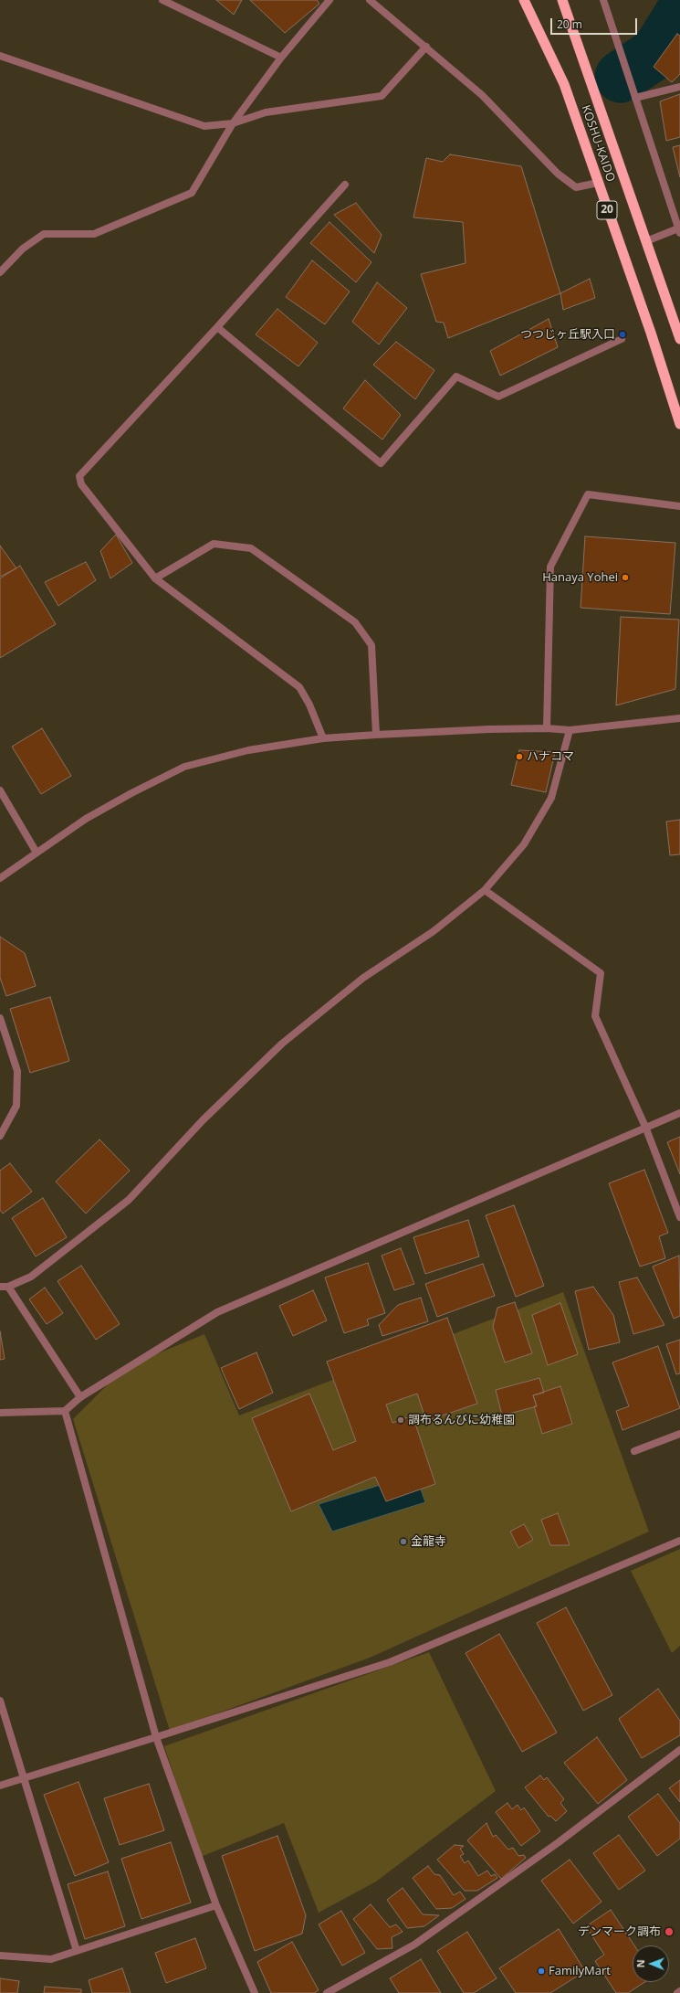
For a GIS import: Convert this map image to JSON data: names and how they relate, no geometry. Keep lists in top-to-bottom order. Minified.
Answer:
{"streets":{"highway":["KOSHU-KAIDO","20"]},"places":["つつじヶ丘駅入口","Hanaya Yohei","ハナコマ","調布るんびに幼稚園","金龍寺","デンマーク調布","FamilyMart"],"scale_bar":"20 m","north":"left"}
